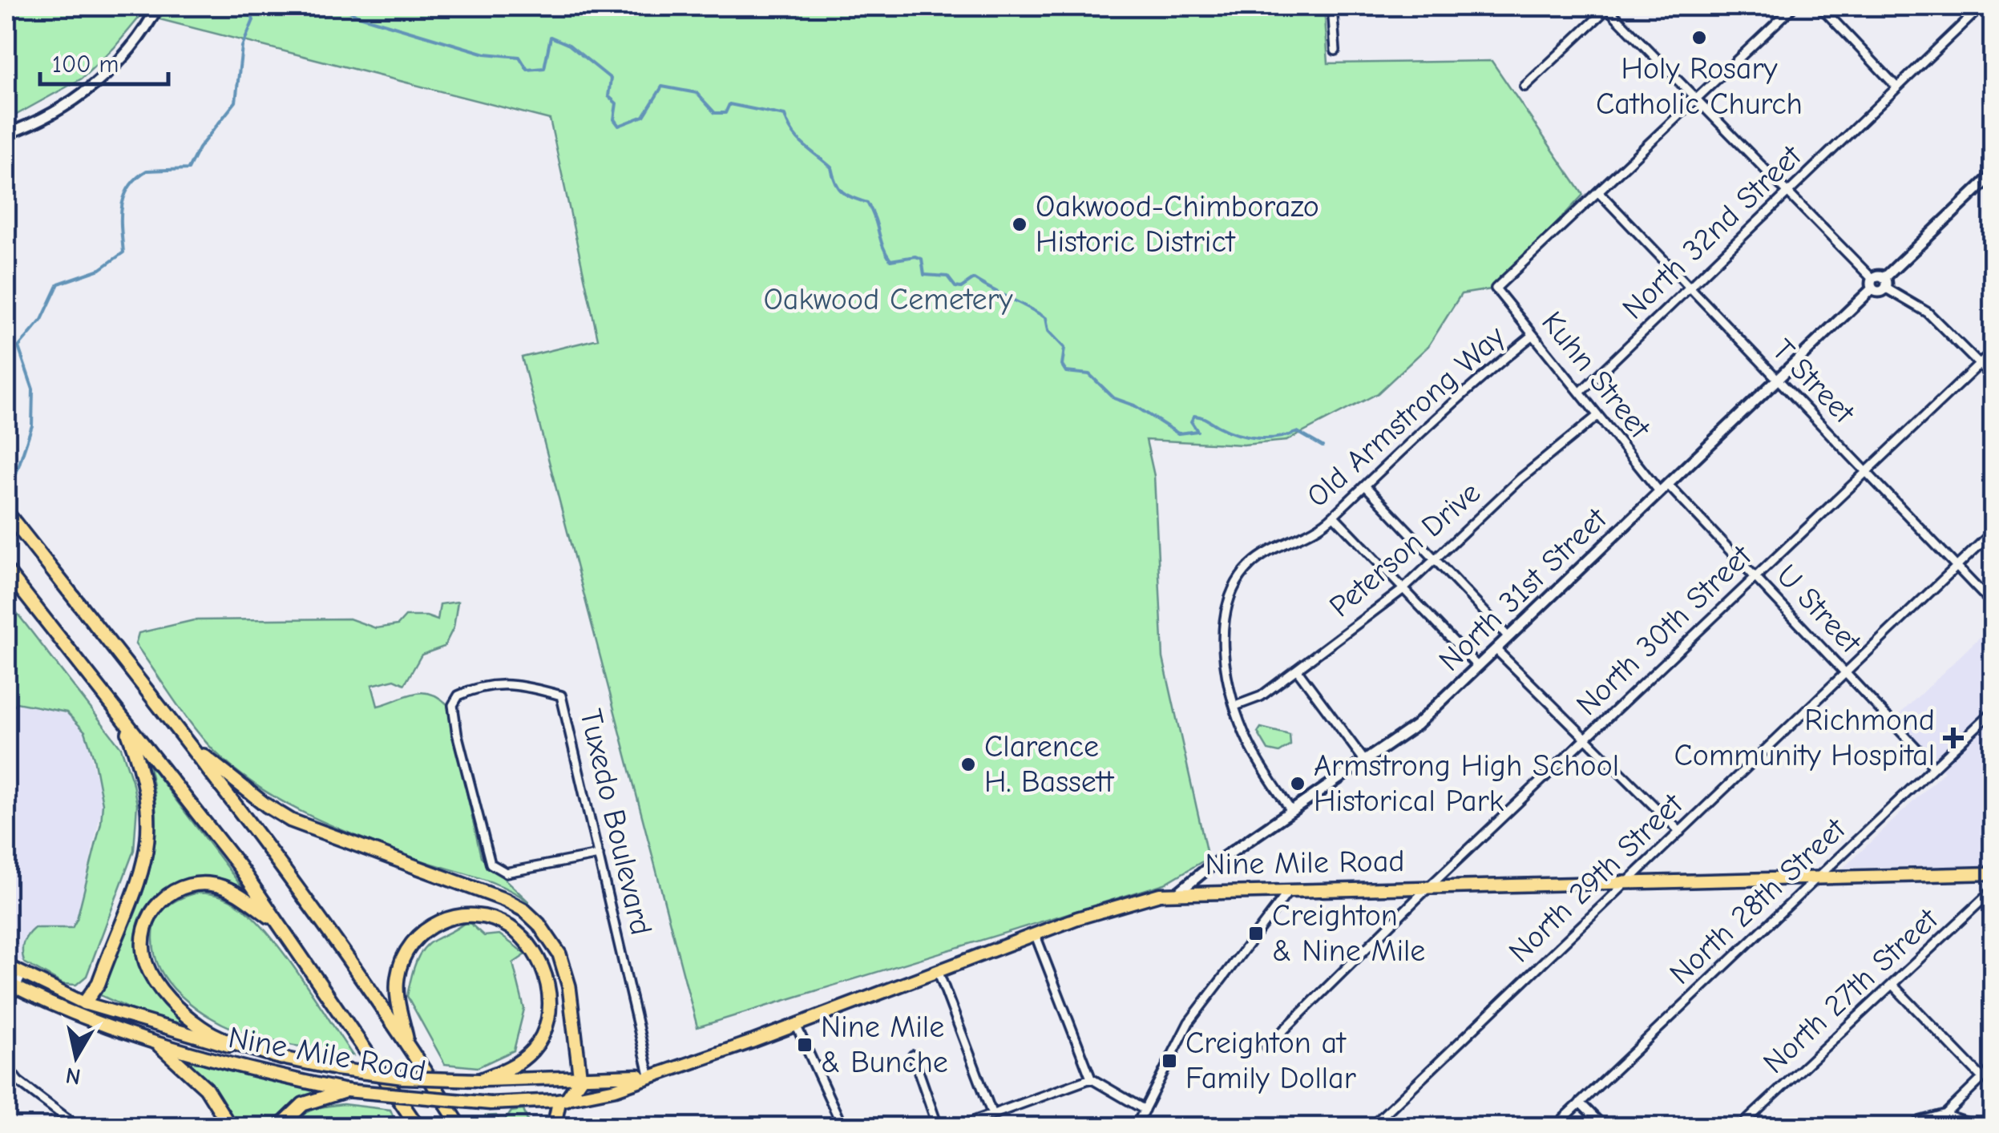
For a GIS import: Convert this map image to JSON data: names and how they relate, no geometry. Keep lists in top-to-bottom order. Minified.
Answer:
{"streets":{"main road":["Nine Mile Road"],"street":["North 32nd Street","Kuhn Street","T Street","Old Armstrong Way","Peterson Drive","North 31st Street","U Street","North 30th Street","Tuxedo Boulevard","North 29th Street","North 28th Street","North 27th Street"]},"crossings":[["North 32nd Street","Kuhn Street"],["North 32nd Street","T Street"],["Kuhn Street","T Street"],["Kuhn Street","Old Armstrong Way"],["Kuhn Street","Peterson Drive"],["Kuhn Street","North 31st Street"],["Kuhn Street","U Street"],["T Street","North 31st Street"],["T Street","North 30th Street"],["T Street","North 29th Street"],["Old Armstrong Way","Peterson Drive"],["Old Armstrong Way","North 31st Street"],["North 31st Street","U Street"],["North 31st Street","Nine Mile Road"],["U Street","North 30th Street"],["U Street","North 29th Street"],["U Street","North 28th Street"],["North 30th Street","Nine Mile Road"],["Tuxedo Boulevard","Nine Mile Road"],["Nine Mile Road","North 29th Street"],["Nine Mile Road","North 28th Street"]],"parks":["Oakwood Cemetery"],"places":{"other":["Holy Rosary Catholic Church","Oakwood-Chimborazo Historic District","Clarence H. Bassett","Armstrong High School Historical Park"],"health":["Richmond Community Hospital"],"transit":["Creighton & Nine Mile","Nine Mile & Bunche","Creighton at Family Dollar"]},"scale_bar":"100 m","north":"bottom"}
